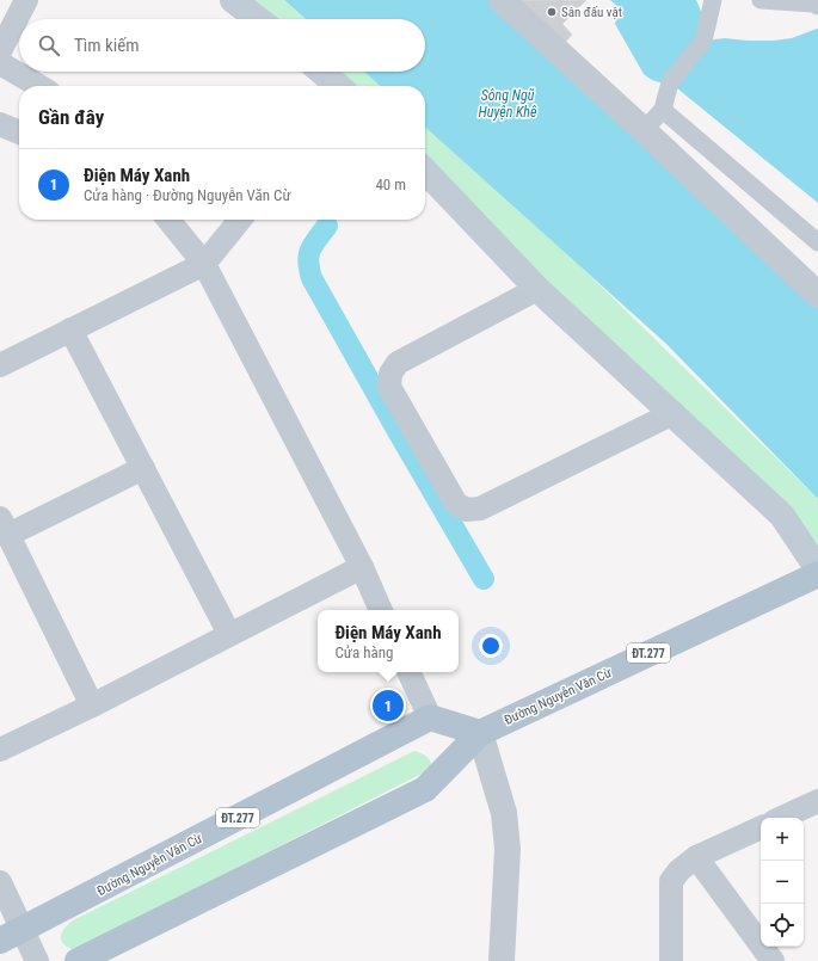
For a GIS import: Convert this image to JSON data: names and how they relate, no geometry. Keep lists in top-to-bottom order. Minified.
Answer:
{"streets":{"main road":["ĐT.277","Đường Nguyễn Văn Cừ"]},"water":["Sông Ngũ Huyện Khê"],"places":["Sân đấu vật"],"page":{"search":"Tìm kiếm","heading":"Gần đây","list":[{"mark":"1","name":"Điện Máy Xanh","note":"Cửa hàng · Đường Nguyễn Văn Cừ","value":"40 m"}],"popup":["Điện Máy Xanh","Cửa hàng"],"pins":"1","map_buttons":["+","−"]}}
